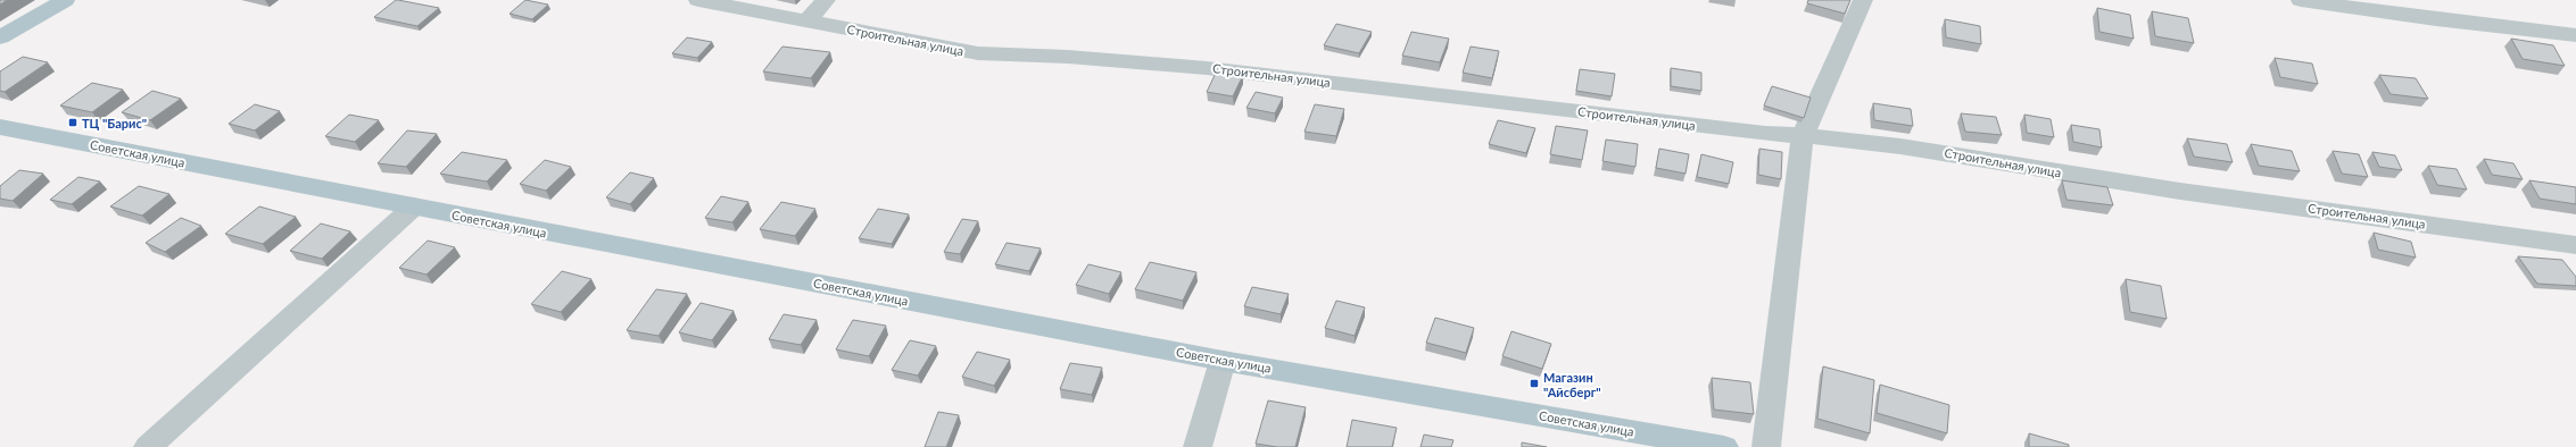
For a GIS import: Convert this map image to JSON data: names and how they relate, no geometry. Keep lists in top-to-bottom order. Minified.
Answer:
{"streets":{"main road":["Советская улица"],"street":["Строительная улица"]},"places":{"transit":["ТЦ \"Барис\"","Магазин \"Айсберг\""]}}
